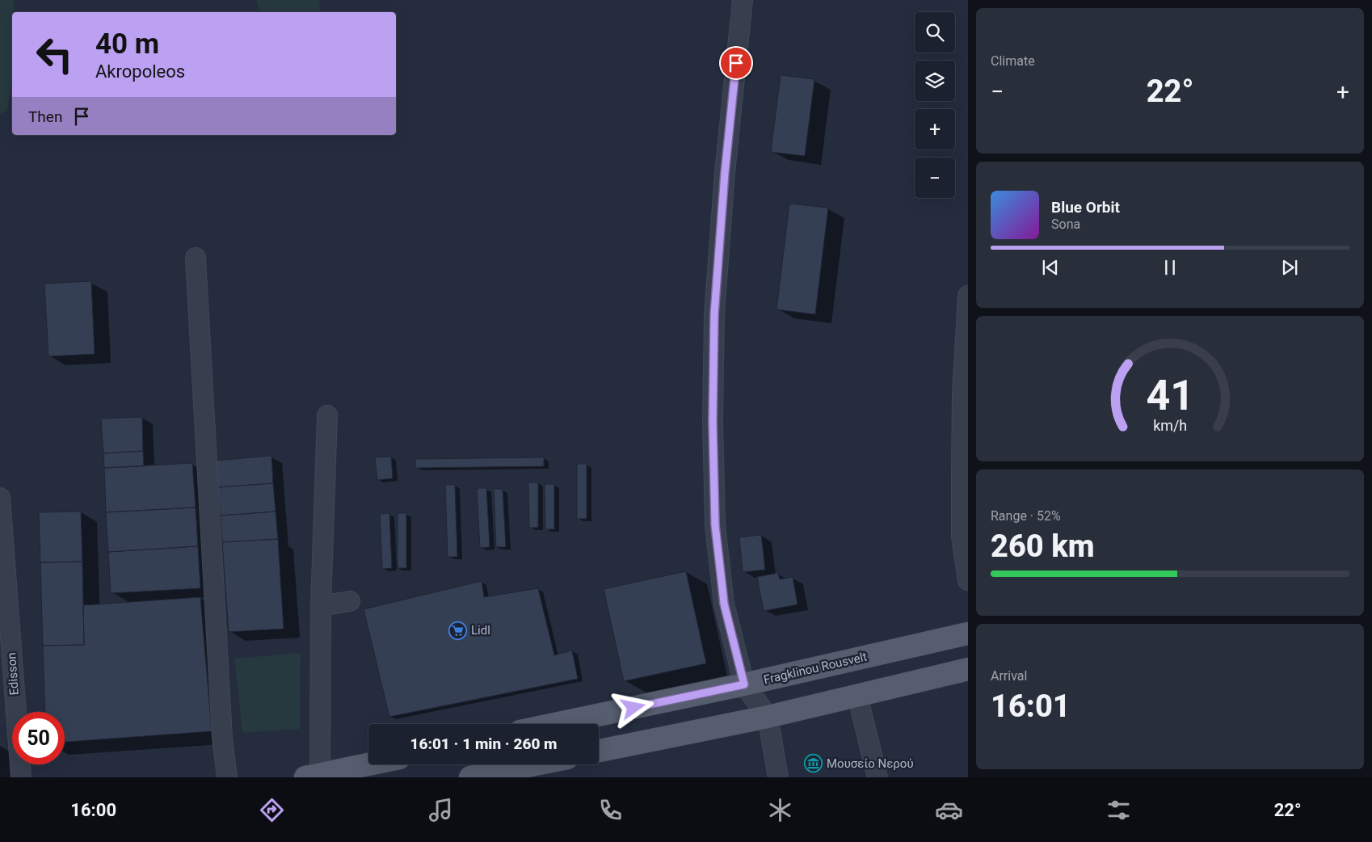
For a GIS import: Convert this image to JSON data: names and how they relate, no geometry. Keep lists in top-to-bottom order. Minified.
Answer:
{"streets":{"main road":["Fragklinou Rousvelt"],"street":["Edisson"]},"places":{"supermarket":["Lidl"],"museum":["Μουσείο Νερού"]},"page":{"tile":["Climate",["Range · 52%","260 km"],["Arrival","16:01"]],"map_buttons":["+","−"],"turn":["40 m","Akropoleos"],"heat":["−","22°","+"],"then":"Then","song":["Blue Orbit","Sona"],"limit":"50","trip":"16:01 · 1 min · 260 m","tabs":["16:00","22°"],"gauge":["41","km/h"]}}
